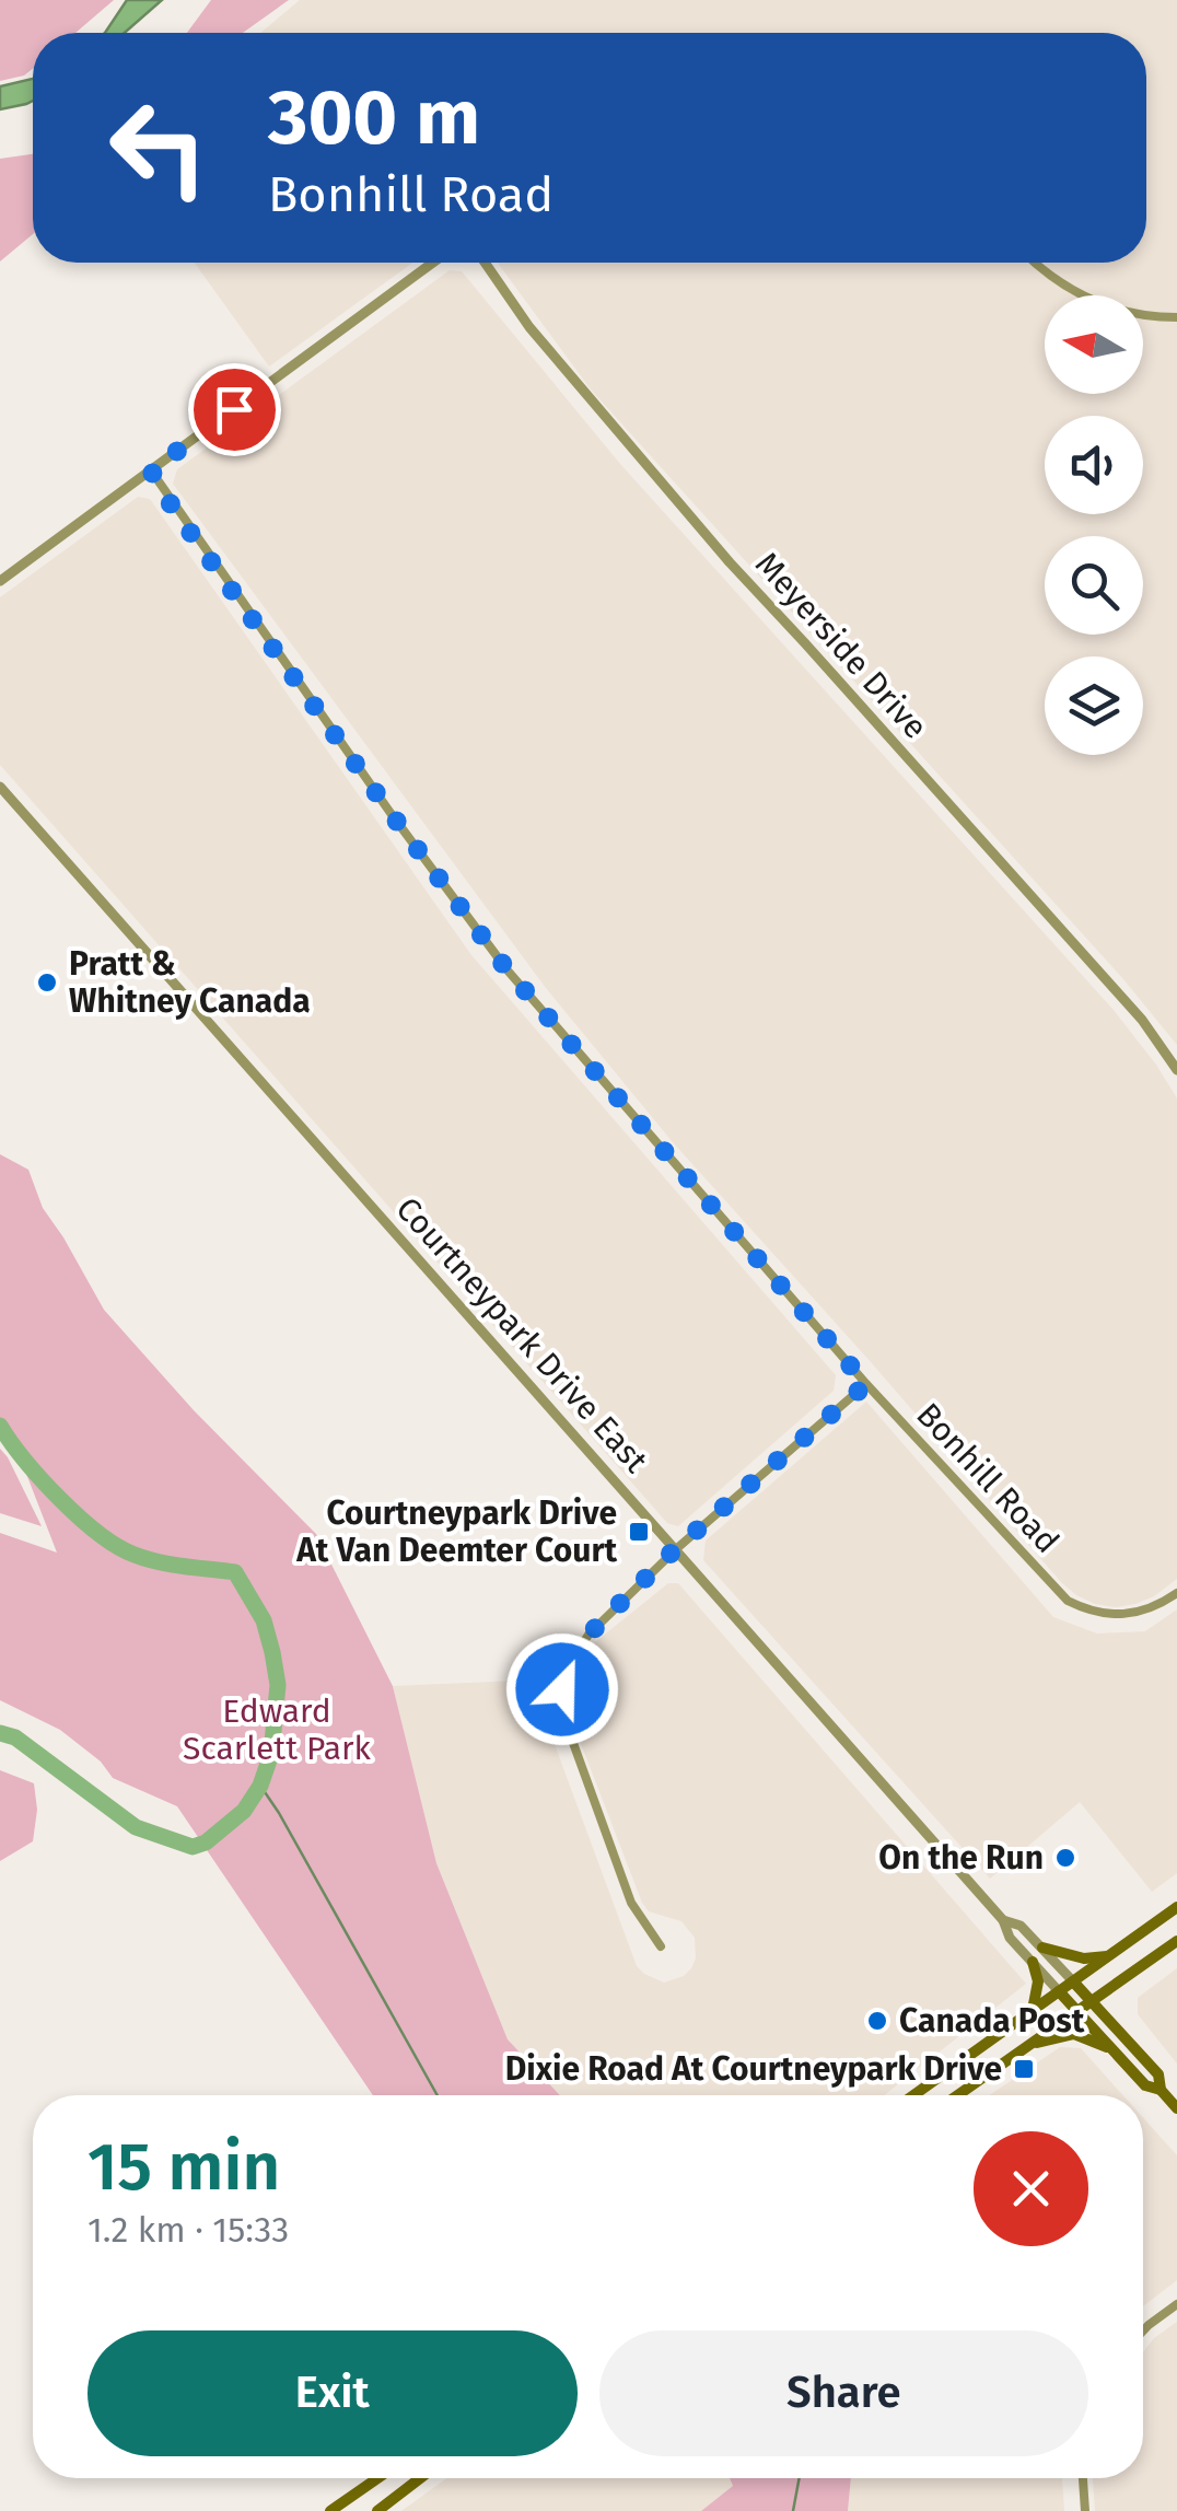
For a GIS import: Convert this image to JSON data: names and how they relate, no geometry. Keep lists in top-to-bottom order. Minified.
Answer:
{"streets":{"main road":["Courtneypark Drive East"],"street":["Meyerside Drive","Bonhill Road"]},"parks":["Edward Scarlett Park"],"places":{"other":["Pratt & Whitney Canada","On the Run","Canada Post"],"transit":["Courtneypark Drive At Van Deemter Court","Dixie Road At Courtneypark Drive"]},"north":"left","page":{"turn":["300 m","Bonhill Road"],"heading":["15 min","1.2 km · 15:33"],"buttons":["Exit","Share"]}}
